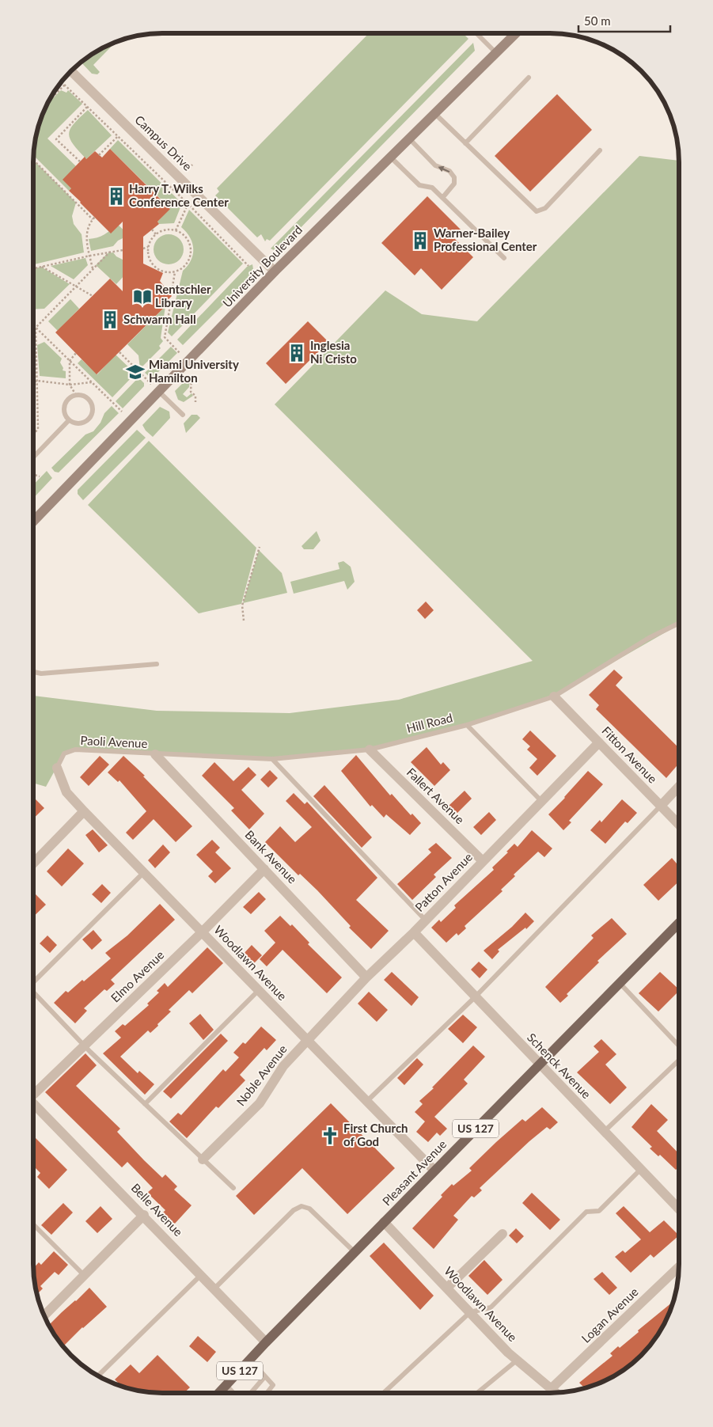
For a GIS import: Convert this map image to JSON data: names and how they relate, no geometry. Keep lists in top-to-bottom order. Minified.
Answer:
{"streets":{"main road":["US 127","Pleasant Avenue"],"street":["Campus Drive","University Boulevard","Fitton Avenue","Fallert Avenue","Bank Avenue","Patton Avenue","Woodlawn Avenue","Elmo Avenue","Schenck Avenue","Noble Avenue","Belle Avenue","Logan Avenue"],"lane":["Hill Road","Paoli Avenue"]},"crossings":[["Campus Drive","University Boulevard"],["Hill Road","Paoli Avenue"],["Hill Road","Fitton Avenue"],["Hill Road","Fallert Avenue"],["Hill Road","Bank Avenue"],["Paoli Avenue","Bank Avenue"],["Paoli Avenue","Woodlawn Avenue"],["Fitton Avenue","Patton Avenue"],["Fallert Avenue","Patton Avenue"],["Bank Avenue","Patton Avenue"],["Bank Avenue","Elmo Avenue"],["Patton Avenue","Woodlawn Avenue"],["Patton Avenue","Schenck Avenue"],["Patton Avenue","Noble Avenue"],["Woodlawn Avenue","Elmo Avenue"],["Woodlawn Avenue","Noble Avenue"],["Woodlawn Avenue","Pleasant Avenue"],["Woodlawn Avenue","Logan Avenue"],["Schenck Avenue","Pleasant Avenue"],["Pleasant Avenue","Belle Avenue"]],"places":{"building":["Harry T. Wilks Conference Center","Warner-Bailey Professional Center","Schwarm Hall","Inglesia Ni Cristo"],"library":["Rentschler Library"],"school or university":["Miami University Hamilton"],"church":["First Church of God"]},"scale_bar":"50 m"}
